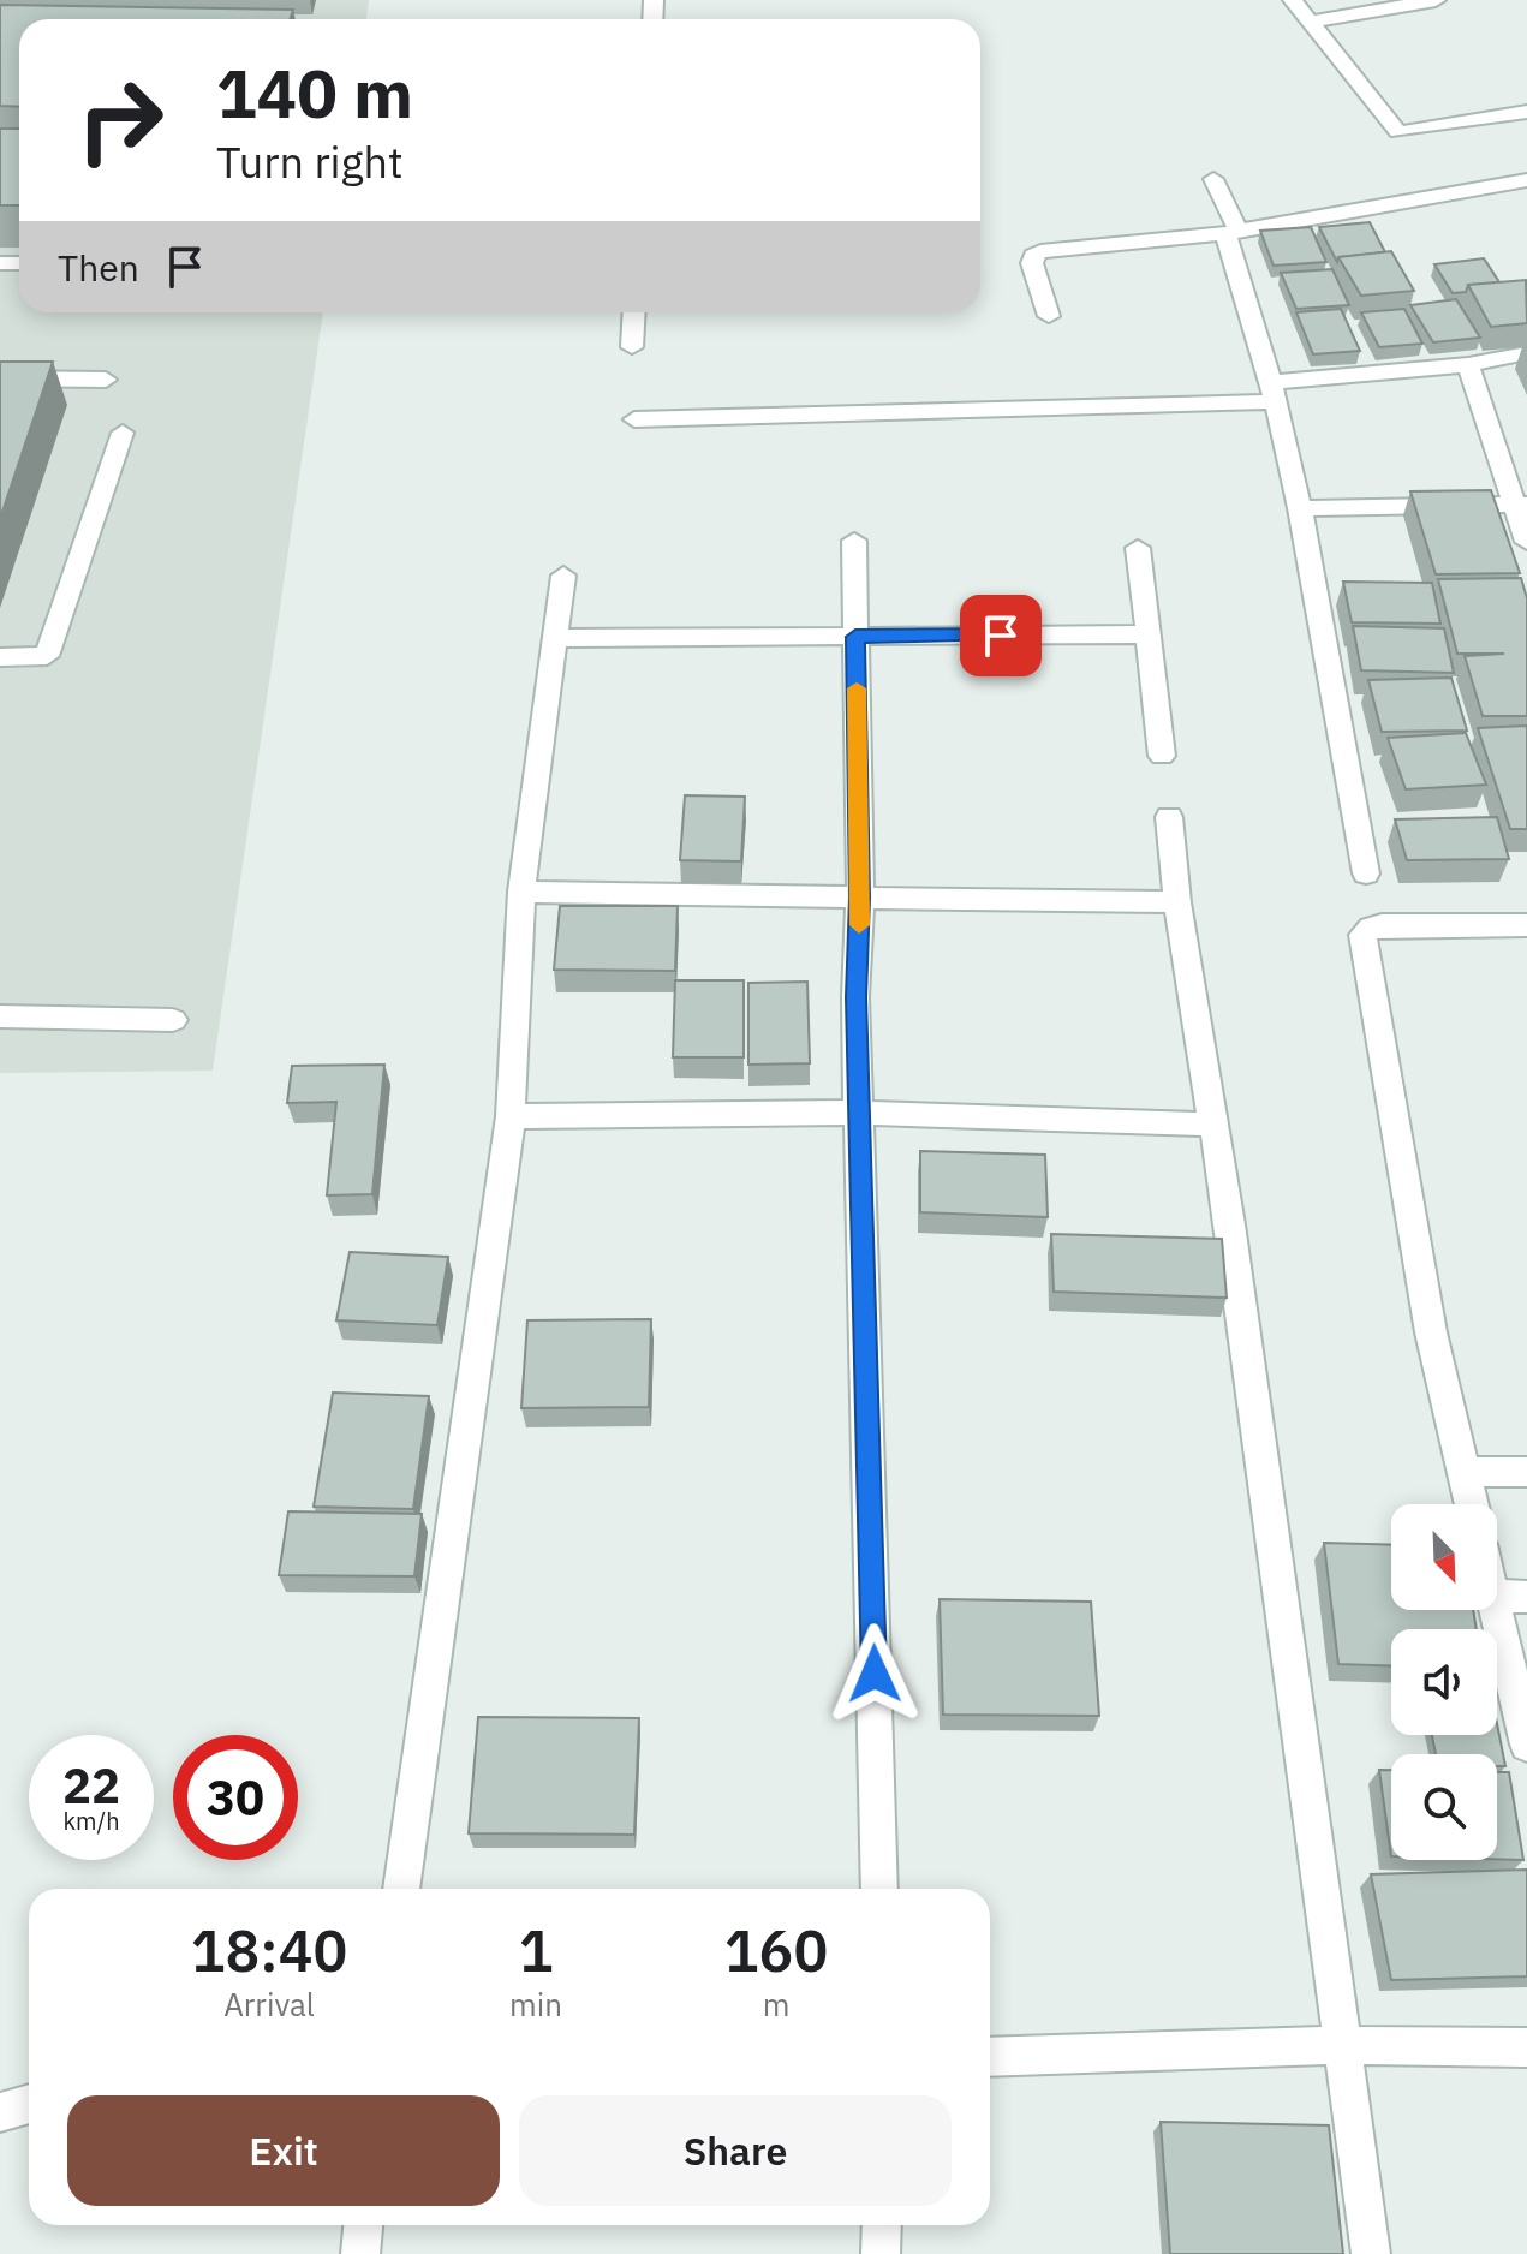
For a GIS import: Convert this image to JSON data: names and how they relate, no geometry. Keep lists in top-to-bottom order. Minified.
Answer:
{"north":"bottom right","page":{"turn":["140 m","Turn right"],"then":"Then","speed":"22 km/h","limit":"30","eta":["18:40","Arrival","1","min","160","m"],"buttons":["Exit","Share"]}}
